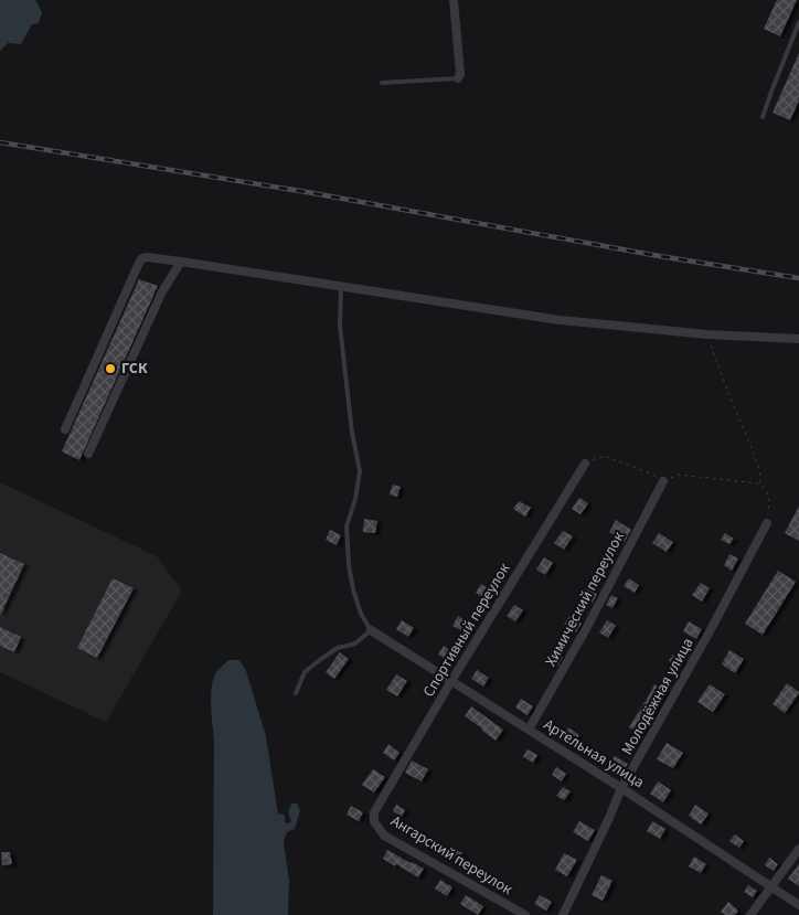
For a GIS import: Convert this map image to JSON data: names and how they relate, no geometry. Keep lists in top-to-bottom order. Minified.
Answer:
{"streets":{"street":["Химический переулок","Спортивный переулок","Молодёжная улица","Артельная улица","Ангарский переулок"]},"crossings":[["Химический переулок","Артельная улица"],["Спортивный переулок","Артельная улица"],["Спортивный переулок","Ангарский переулок"],["Молодёжная улица","Артельная улица"]],"places":["ГСК"]}
